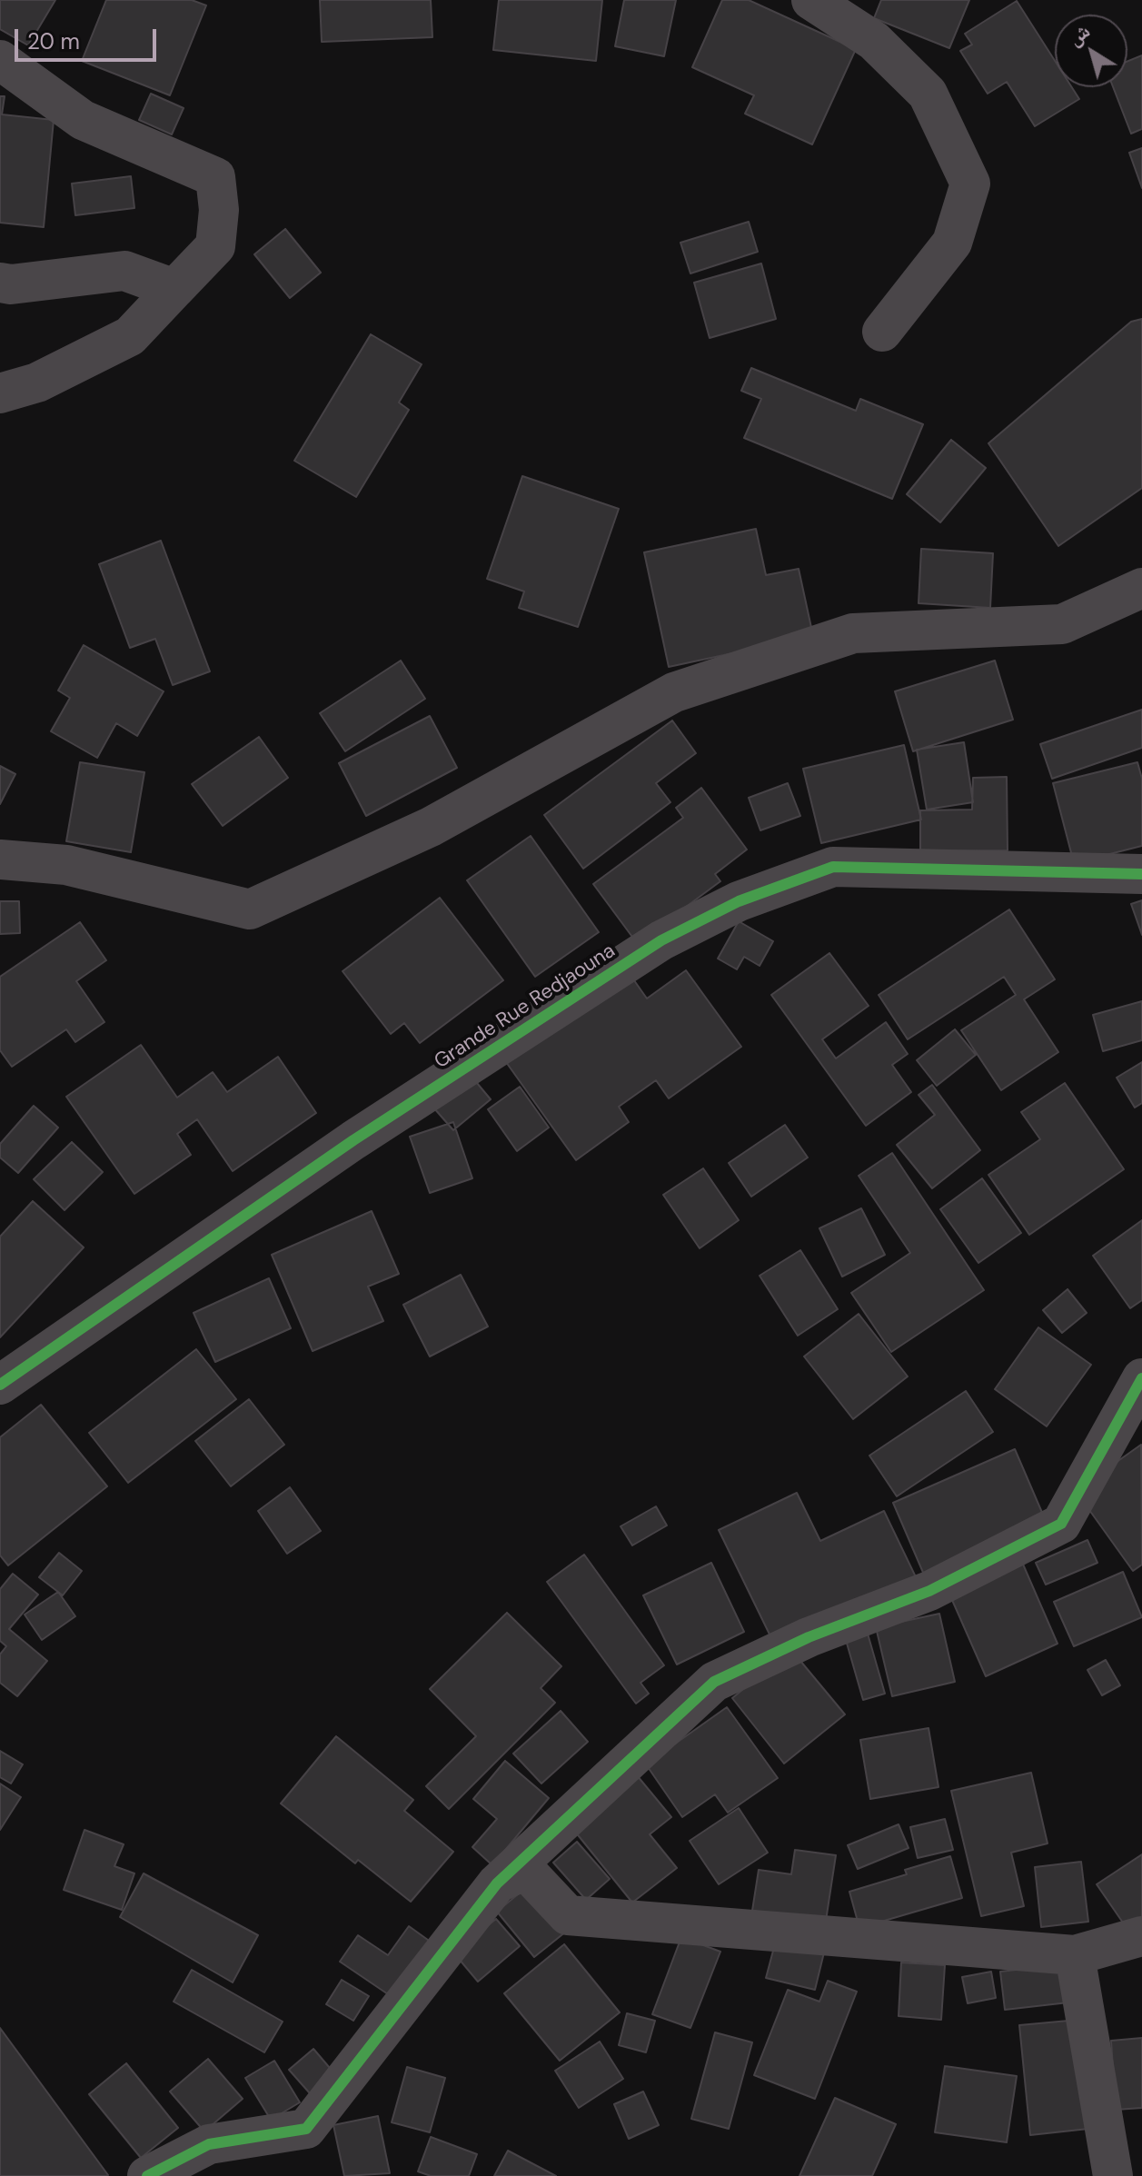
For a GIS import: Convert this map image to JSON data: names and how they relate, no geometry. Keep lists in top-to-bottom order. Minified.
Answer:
{"streets":{"street":["Grande Rue Redjaouna"]},"scale_bar":"20 m","north":"top left"}
